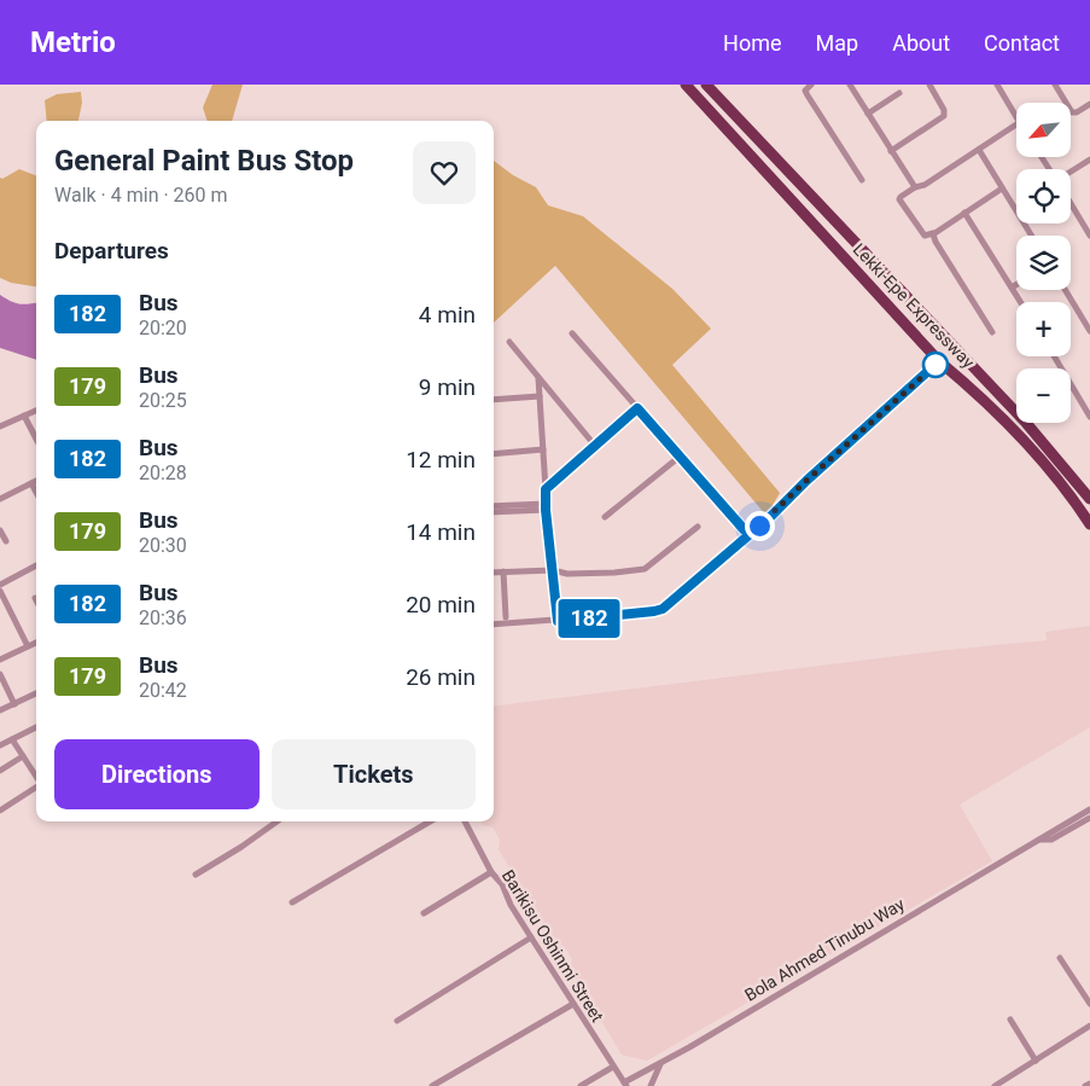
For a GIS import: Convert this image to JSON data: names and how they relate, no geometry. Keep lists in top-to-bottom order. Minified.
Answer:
{"streets":{"highway":["Lekki-Epe Expressway"],"street":["Barikisu Oshinmi Street","Bola Ahmed Tinubu Way"]},"crossings":[["Barikisu Oshinmi Street","Bola Ahmed Tinubu Way"]],"lines":["bus line 182"],"north":"bottom left","page":{"header":"Metrio","nav":["Home","Map","About","Contact"],"on_map":"182","map_buttons":["+","−"],"heading":[["General Paint Bus Stop","Walk · 4 min · 260 m"],"Departures"],"list":[{"mark":"182","name":"Bus","note":"20:20","value":"4 min"},{"mark":"179","name":"Bus","note":"20:25","value":"9 min"},{"mark":"182","name":"Bus","note":"20:28","value":"12 min"},{"mark":"179","name":"Bus","note":"20:30","value":"14 min"},{"mark":"182","name":"Bus","note":"20:36","value":"20 min"},{"mark":"179","name":"Bus","note":"20:42","value":"26 min"}],"buttons":["Directions","Tickets"]}}
